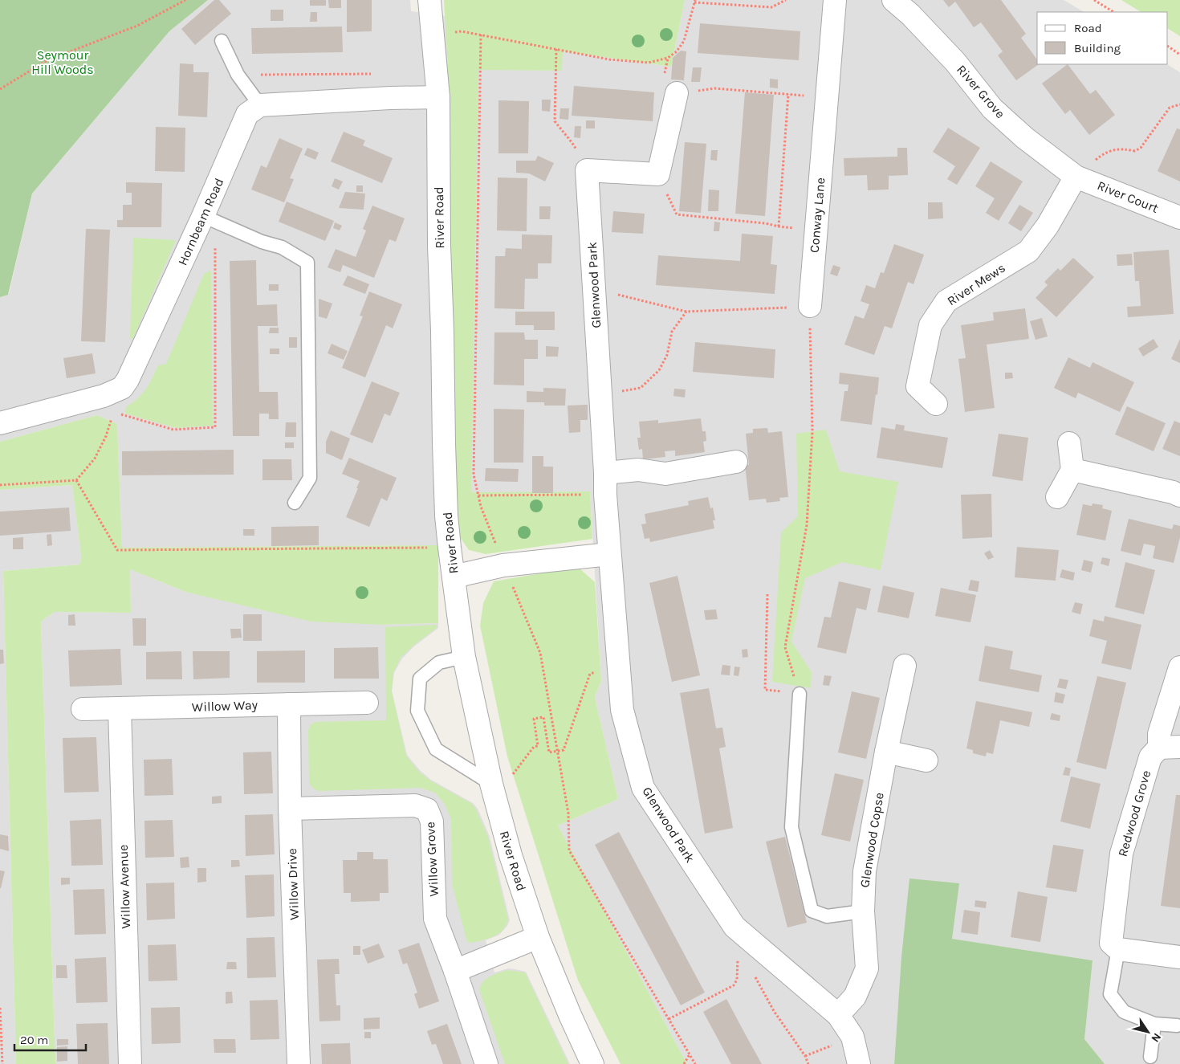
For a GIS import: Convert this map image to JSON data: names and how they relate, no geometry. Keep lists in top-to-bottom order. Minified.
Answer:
{"streets":{"street":["River Grove","River Court","Conway Lane","River Road","Hornbeam Road","River Mews","Glenwood Park","Willow Way","Redwood Grove","Glenwood Copse","Willow Grove","Willow Drive","Willow Avenue"]},"crossings":[["River Grove","River Court"],["River Grove","River Mews"],["River Court","River Mews"],["Glenwood Park","Glenwood Copse"],["Willow Way","Willow Drive"],["Willow Way","Willow Avenue"],["Willow Grove","Willow Drive"]],"parks":["Seymour Hill Woods"],"legend":["Road","Building"],"scale_bar":"20 m","north":"bottom right"}
